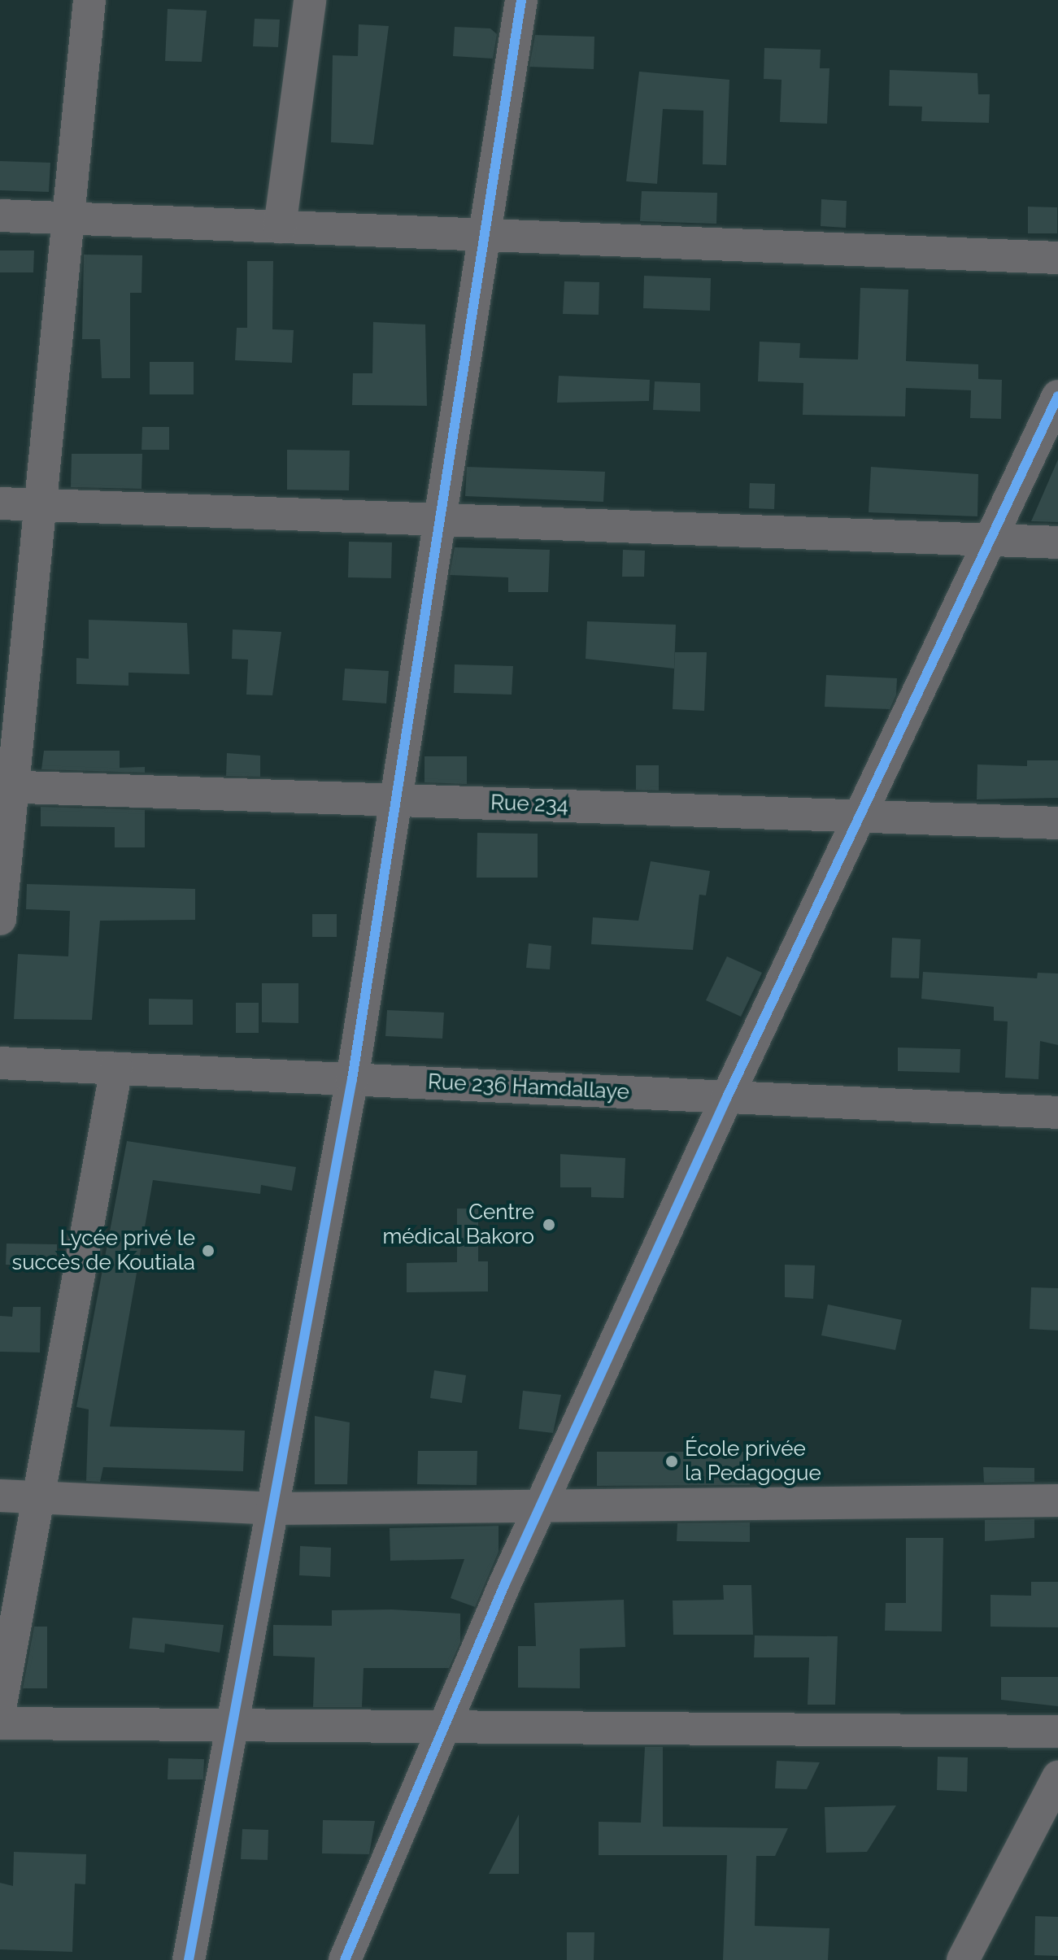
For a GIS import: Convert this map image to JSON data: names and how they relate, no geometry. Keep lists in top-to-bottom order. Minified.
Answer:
{"streets":{"street":["Rue 234","Rue 236 Hamdallaye"]},"places":["Centre médical Bakoro","Lycée privé le succès de Koutiala","École privée la Pedagogue"]}
